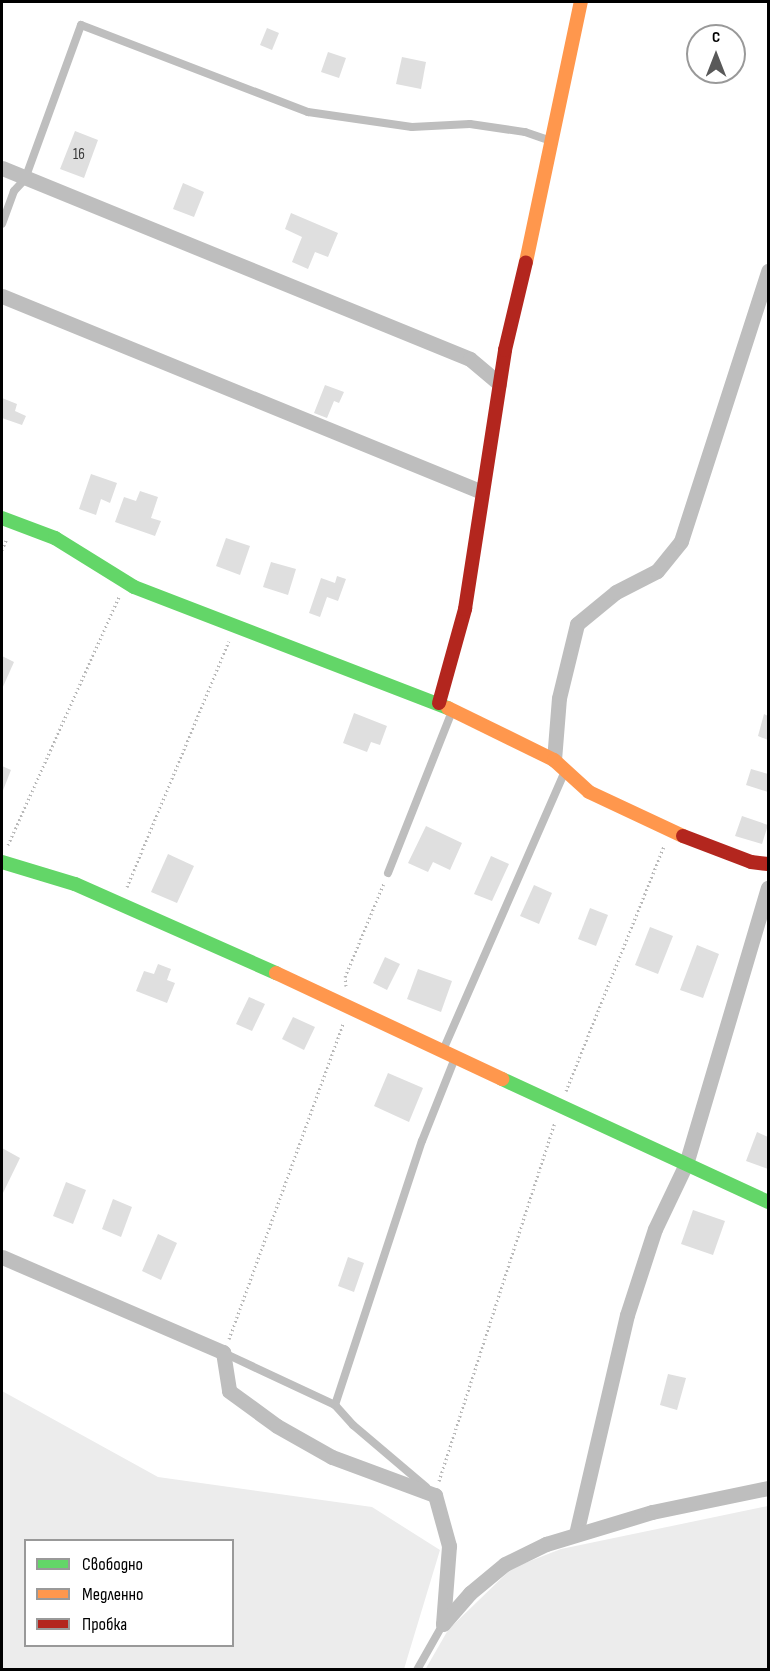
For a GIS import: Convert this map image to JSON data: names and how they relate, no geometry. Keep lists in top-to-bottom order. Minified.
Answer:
{"house_numbers":["16"],"legend":["Свободно","Медленно","Пробка"],"north":"top"}
